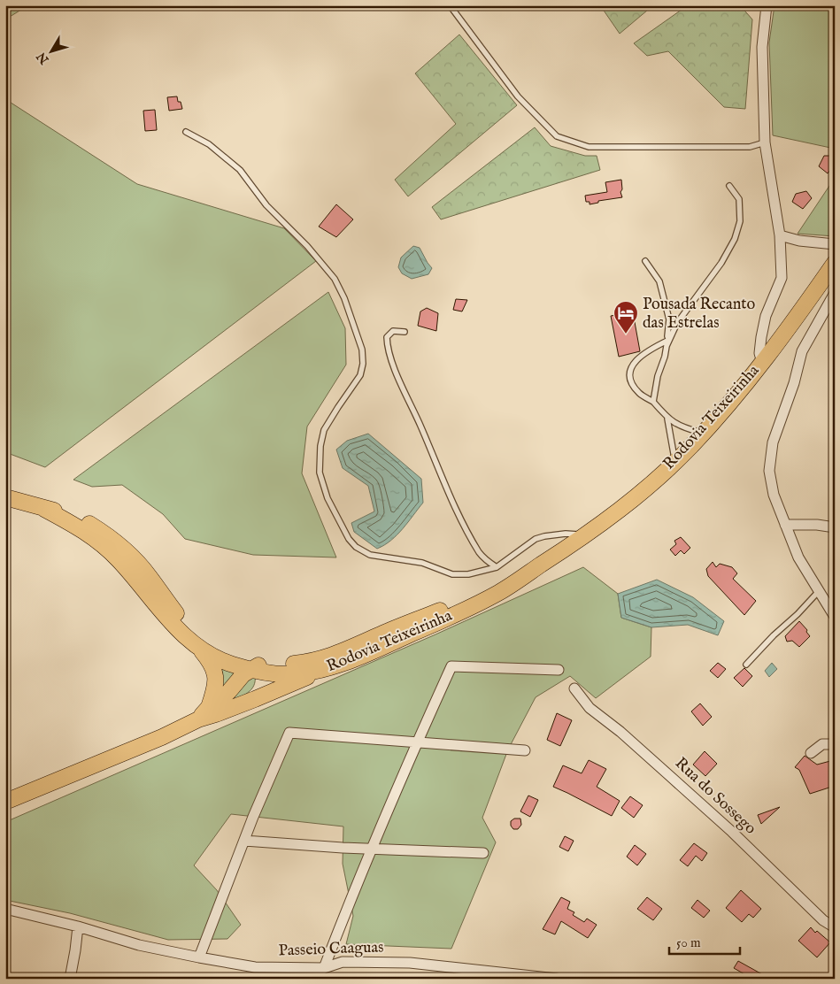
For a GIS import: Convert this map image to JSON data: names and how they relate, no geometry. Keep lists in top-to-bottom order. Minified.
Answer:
{"streets":{"main road":["Rodovia Teixeirinha"],"street":["Rua do Sossego","Passeio Caaguas"]},"places":{"hotel":["Pousada Recanto das Estrelas"]},"scale_bar":"50 m","north":"bottom left"}
